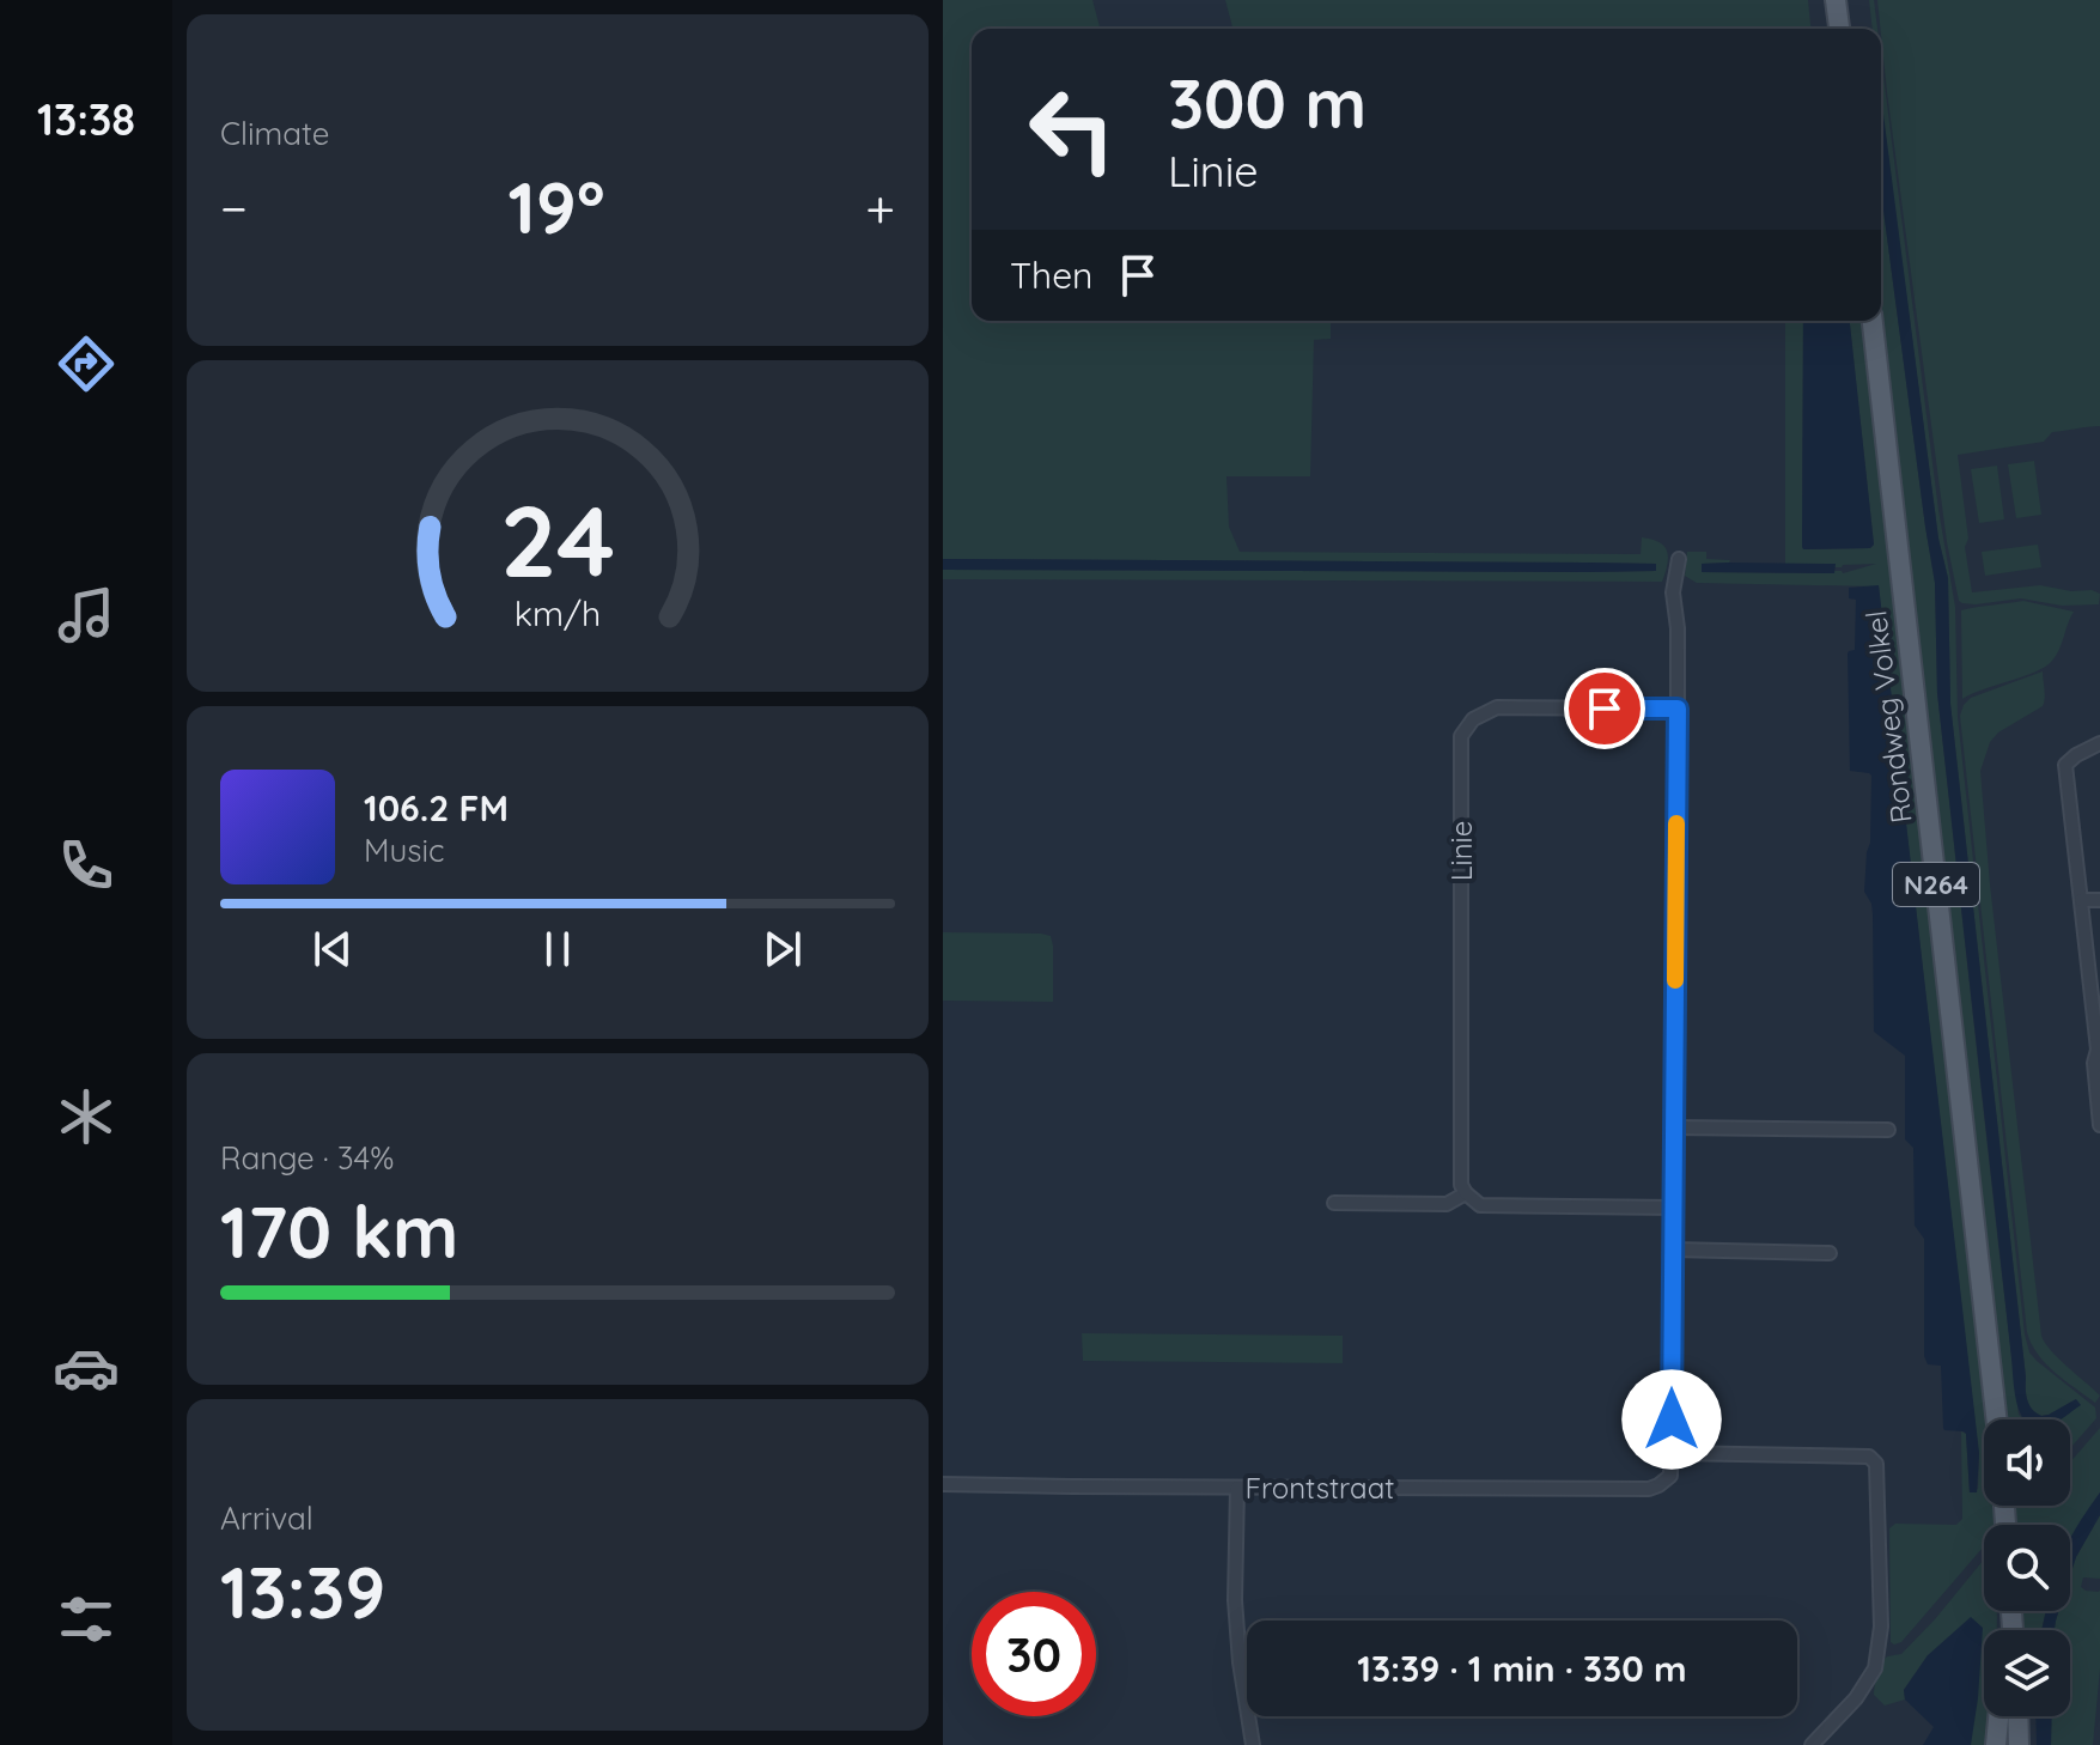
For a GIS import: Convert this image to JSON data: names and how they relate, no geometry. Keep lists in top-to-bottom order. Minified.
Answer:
{"streets":{"main road":["Rondweg Volkel","N264"],"street":["Linie","Frontstraat"]},"page":{"tabs":"13:38","tile":["Climate",["Range · 34%","170 km"],["Arrival","13:39"]],"turn":["300 m","Linie"],"heat":["−","19°","+"],"then":"Then","song":["106.2 FM","Music"],"limit":"30","trip":"13:39 · 1 min · 330 m","gauge":["24","km/h"]}}
